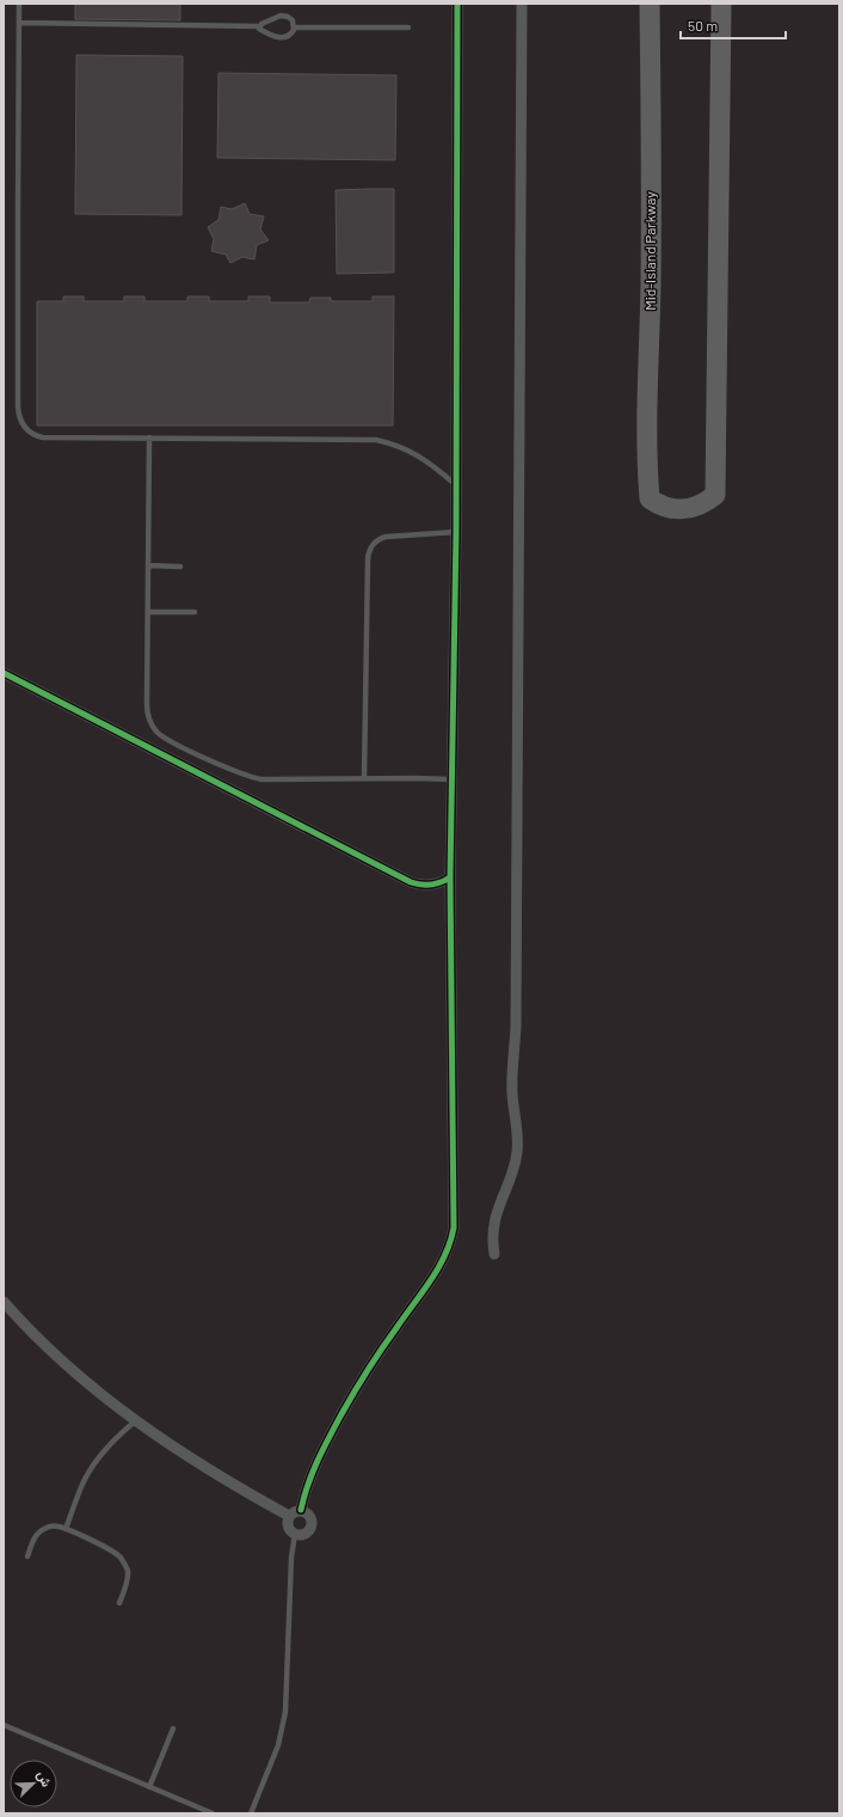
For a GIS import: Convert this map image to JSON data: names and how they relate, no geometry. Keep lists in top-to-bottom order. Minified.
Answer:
{"streets":{"highway":["Mid-Island Parkway"]},"scale_bar":"50 m","north":"top right"}
